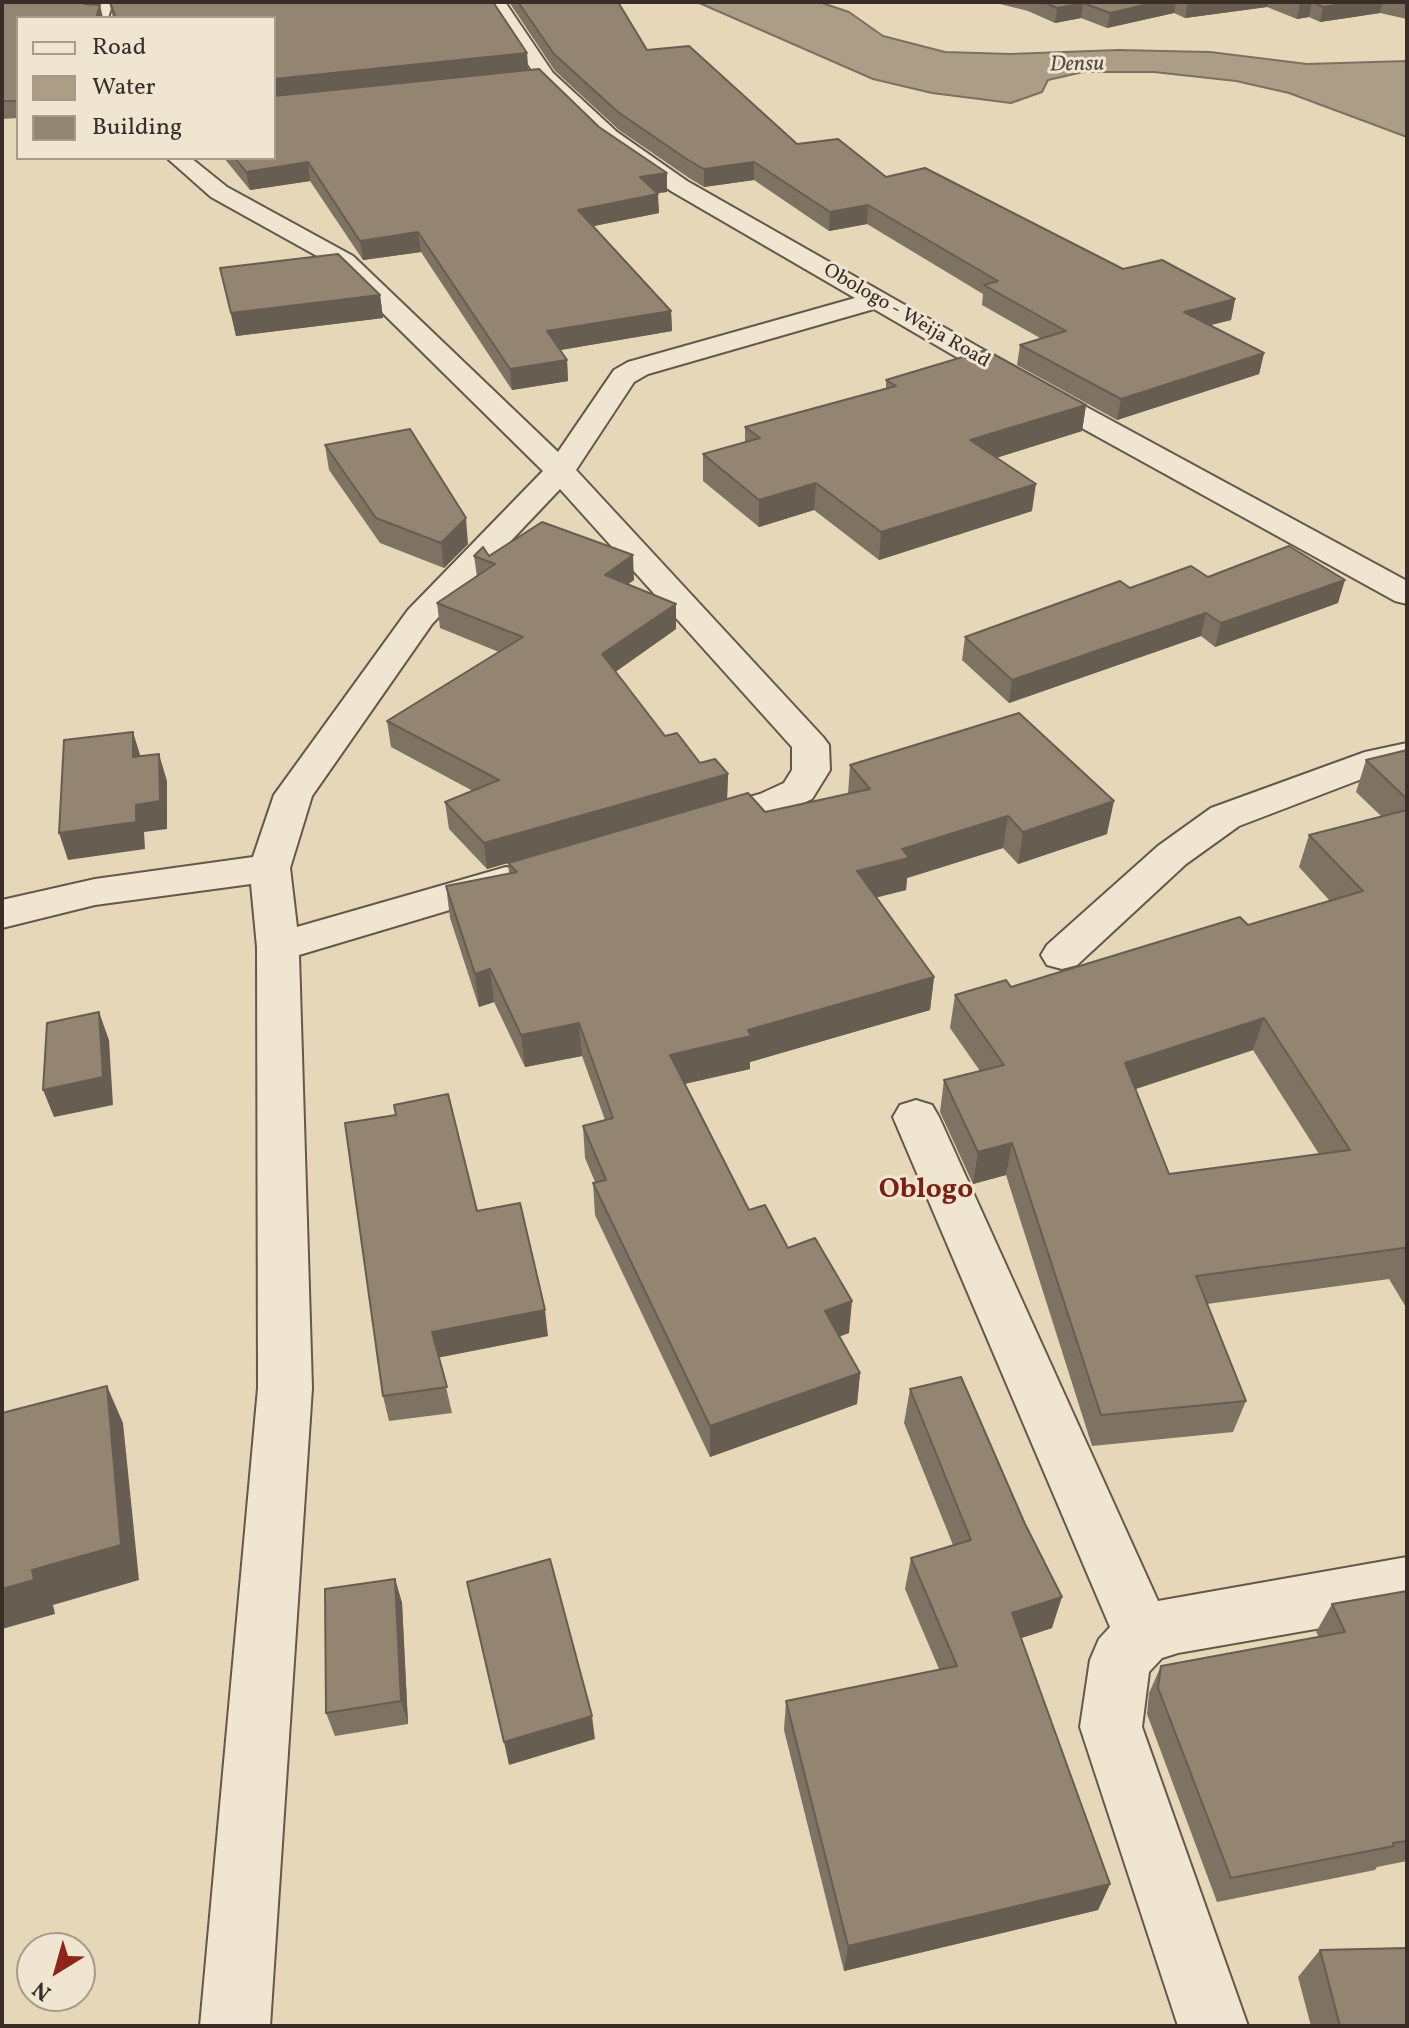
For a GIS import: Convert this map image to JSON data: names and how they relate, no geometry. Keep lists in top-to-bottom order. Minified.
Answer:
{"streets":{"street":["Obologo - Weija Road"]},"districts":["Oblogo"],"water":["Densu"],"legend":["Road","Water","Building"],"north":"bottom left"}
